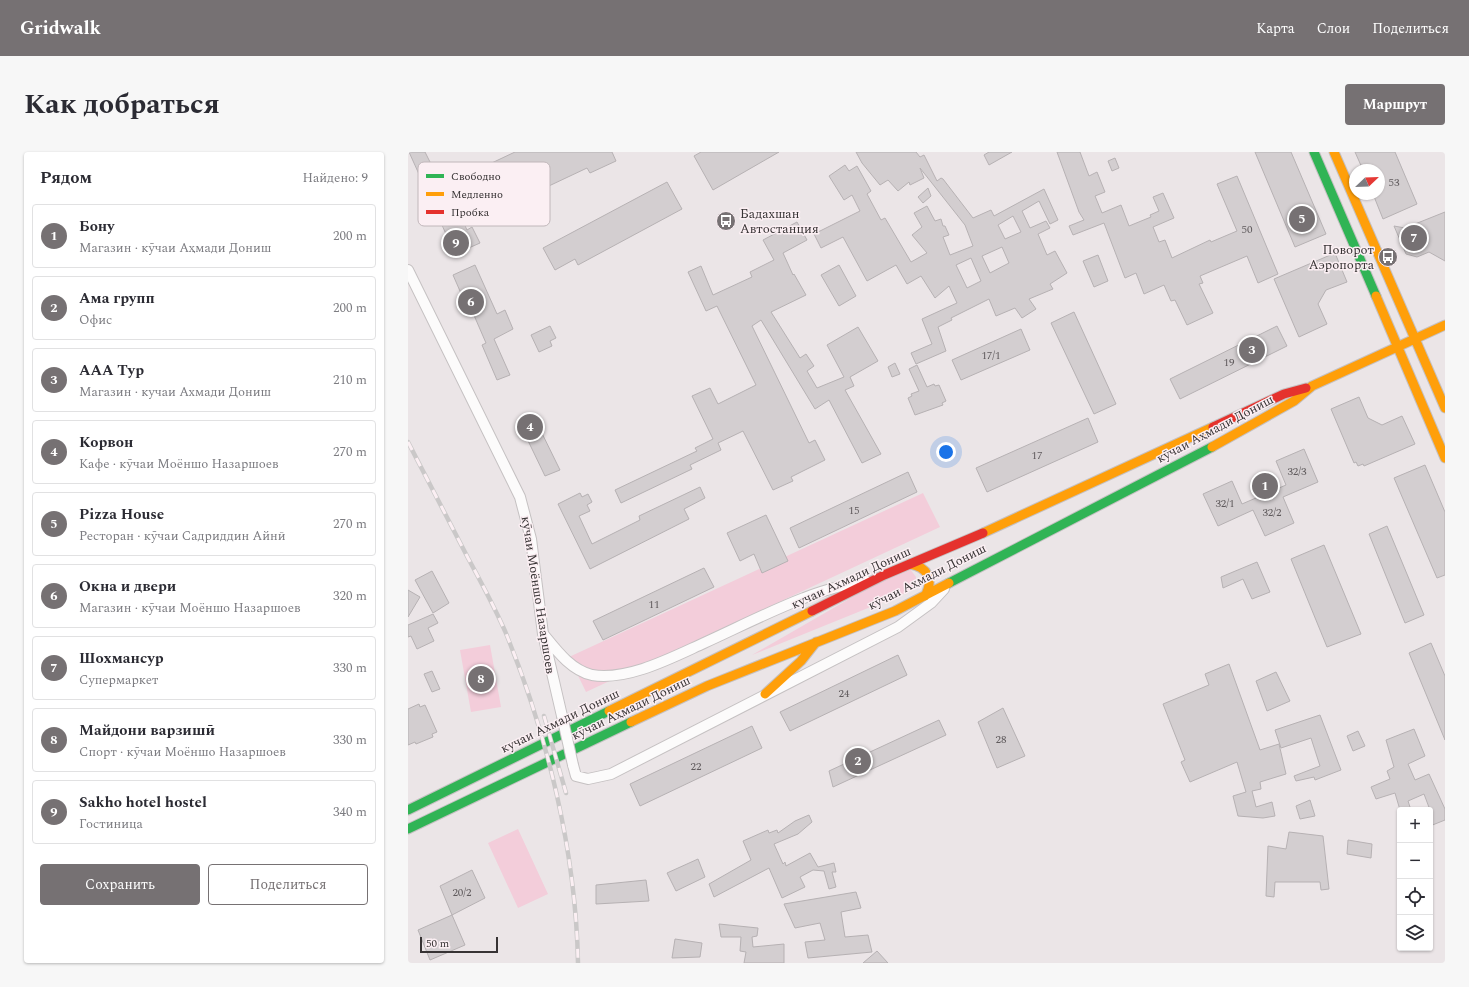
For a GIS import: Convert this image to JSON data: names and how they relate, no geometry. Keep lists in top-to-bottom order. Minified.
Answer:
{"streets":{"main road":["кӯчаи Аҳмади Дониш","кучаи Ахмади Дониш"],"street":["кӯчаи Моёншо Назаршоев"]},"crossings":[["кӯчаи Аҳмади Дониш","кучаи Ахмади Дониш"],["кӯчаи Аҳмади Дониш","кӯчаи Моёншо Назаршоев"]],"places":{"bus stop":["Бадахшан Автостанция","Поворот Аэропорта"]},"house_numbers":["53","50","17/1","19","17","32/3","32/1","15","32/2","11","24","28","22","20/2"],"legend":["Свободно","Медленно","Пробка"],"scale_bar":"50 m","north":"top right","page":{"header":"Gridwalk","nav":["Карта","Слои","Поделиться"],"title":"Как добраться","buttons":["Маршрут",["Сохранить","Поделиться"]],"heading":["Рядом","Найдено: 9"],"list":[{"mark":"1","name":"Бону","note":"Магазин · кӯчаи Аҳмади Дониш","value":"200 m"},{"mark":"2","name":"Ама групп","note":"Офис","value":"200 m"},{"mark":"3","name":"ААА Тур","note":"Магазин · кучаи Ахмади Дониш","value":"210 m"},{"mark":"4","name":"Корвон","note":"Кафе · кӯчаи Моёншо Назаршоев","value":"270 m"},{"mark":"5","name":"Pizza House","note":"Ресторан · кӯчаи Садриддин Айнӣ","value":"270 m"},{"mark":"6","name":"Окна и двери","note":"Магазин · кӯчаи Моёншо Назаршоев","value":"320 m"},{"mark":"7","name":"Шохмансур","note":"Супермаркет","value":"330 m"},{"mark":"8","name":"Майдони варзишӣ","note":"Спорт · кӯчаи Моёншо Назаршоев","value":"330 m"},{"mark":"9","name":"Sakho hotel hostel","note":"Гостиница","value":"340 m"}],"pins":["5","7","9","6","3","4","1","8","2"],"map_buttons":["+","−"],"scale":"50 m"}}
